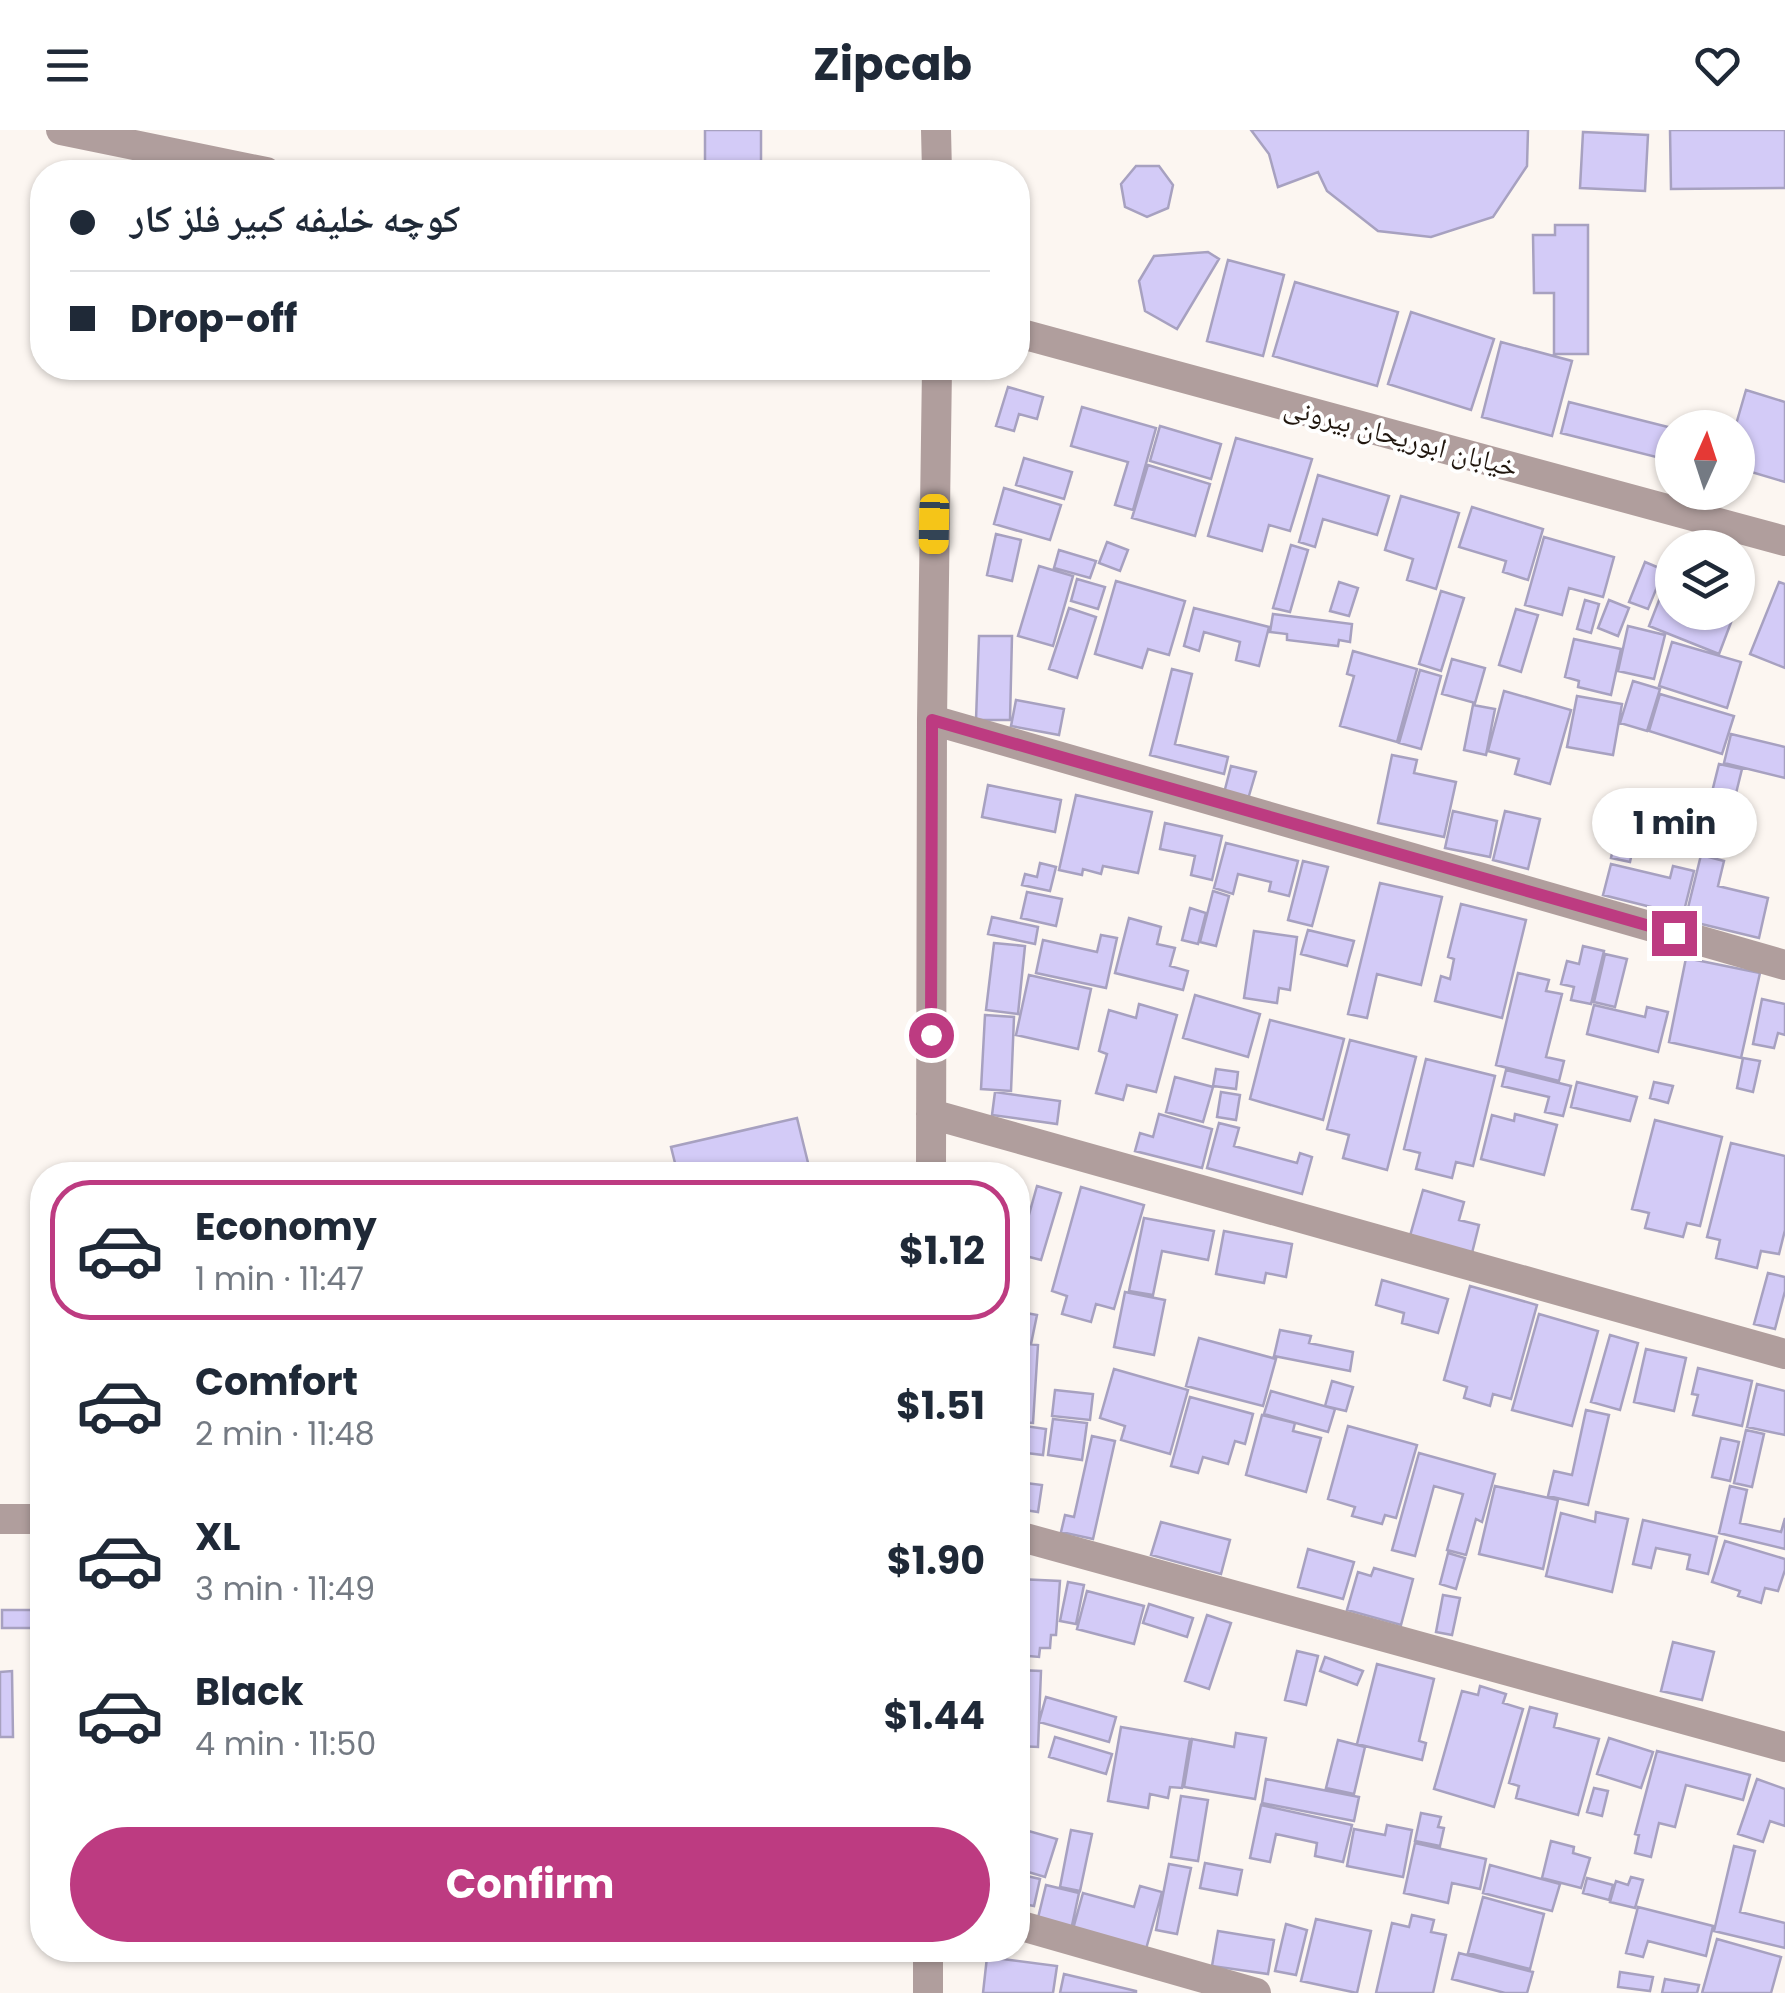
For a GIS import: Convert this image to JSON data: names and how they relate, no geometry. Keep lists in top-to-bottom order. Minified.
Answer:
{"streets":{"street":["خیابان ابوریحان بیرونی"]},"north":"top","page":{"header":"Zipcab","banner":["کوچه خلیفه کبیر فلز کار","Drop-off"],"bubble":"1 min","list":[{"name":"Economy","note":"1 min · 11:47","value":"$1.12"},{"name":"Comfort","note":"2 min · 11:48","value":"$1.51"},{"name":"XL","note":"3 min · 11:49","value":"$1.90"},{"name":"Black","note":"4 min · 11:50","value":"$1.44"}],"buttons":"Confirm"}}
